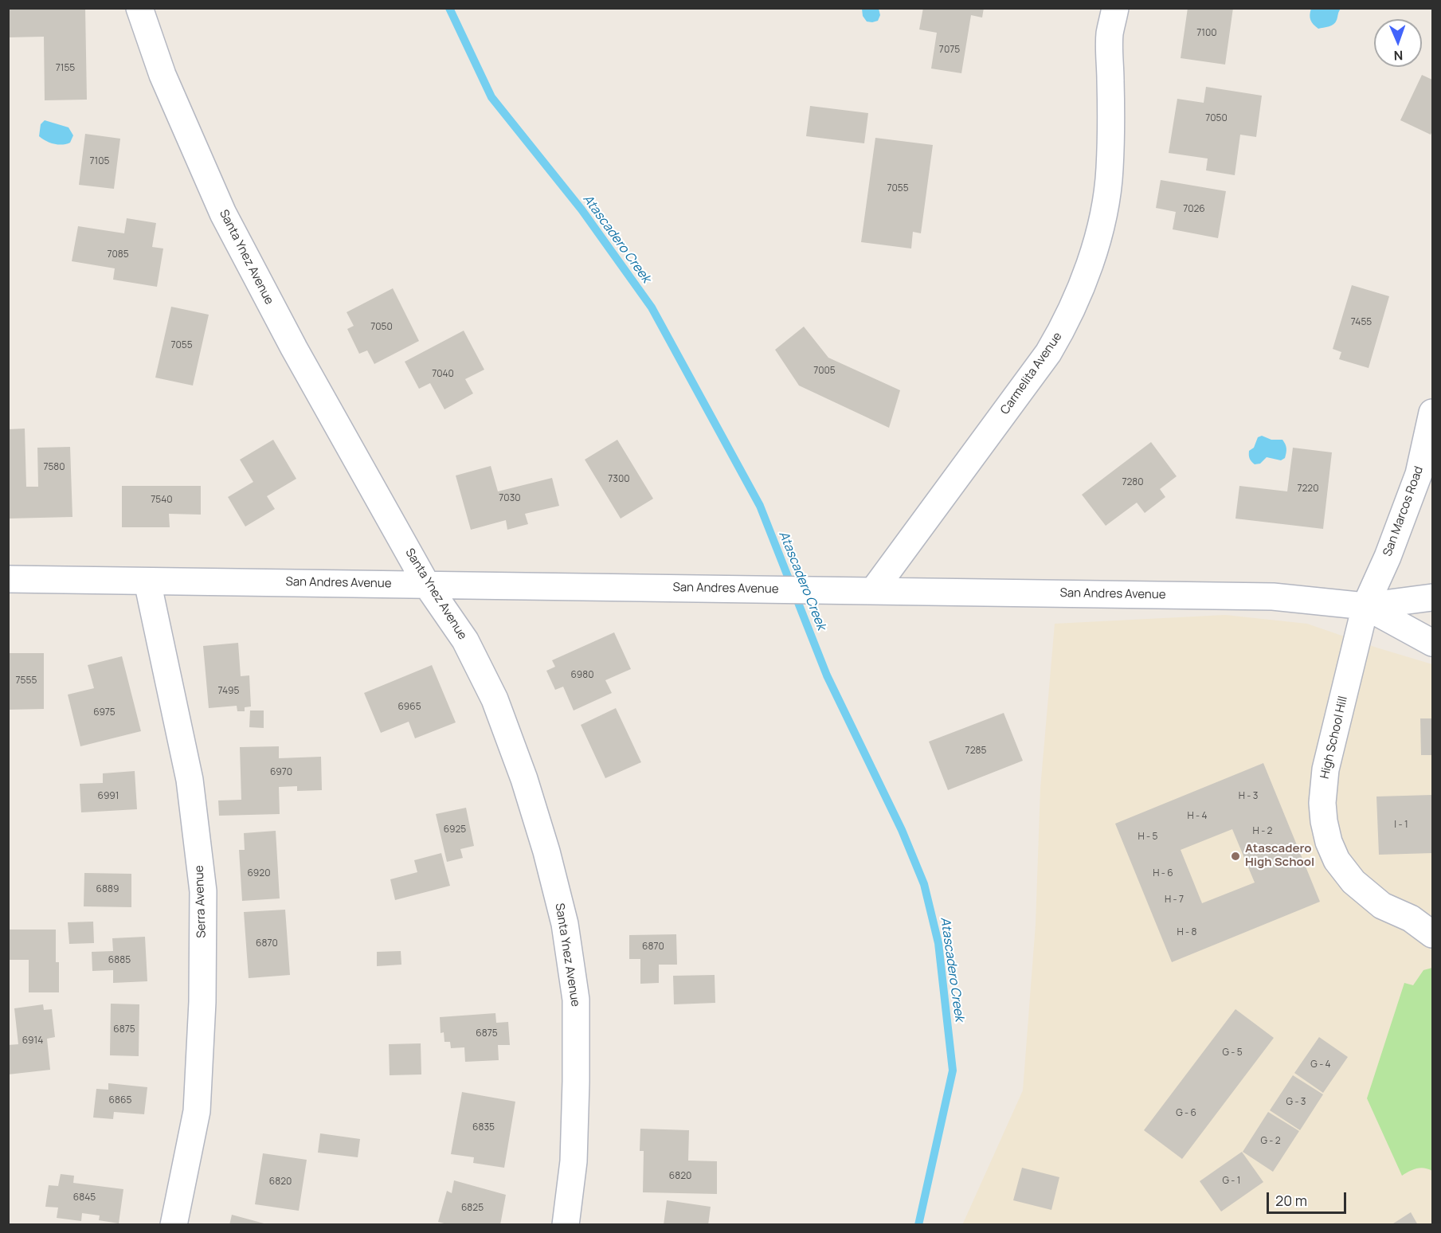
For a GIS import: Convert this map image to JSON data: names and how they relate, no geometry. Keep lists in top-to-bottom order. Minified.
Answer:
{"streets":{"street":["Santa Ynez Avenue","Carmelita Avenue","San Marcos Road","San Andres Avenue","High School Hill","Serra Avenue"]},"crossings":[["Santa Ynez Avenue","San Andres Avenue"],["Carmelita Avenue","San Andres Avenue"],["San Marcos Road","San Andres Avenue"],["San Marcos Road","High School Hill"],["San Andres Avenue","High School Hill"],["San Andres Avenue","Serra Avenue"]],"water":["Atascadero Creek"],"places":["Atascadero High School"],"house_numbers":["7100","7075","7155","7050","7105","7055","7026","7085","7455","7050","7055","7005","7040","7580","7300","7280","7220","7030","7540","6980","7555","7495","6965","6975","7285","6970","6991","H - 3","H - 4","I - 1","6925","H - 2","H - 5","6920","H - 6","6889","H - 7","H - 8","6870","6870","6885","6875","6875","6914","G - 5","G - 4","6865","G - 3","G - 6","6835","G - 2","6820","G - 1","6820","6845","6825"],"scale_bar":"20 m","north":"bottom"}
